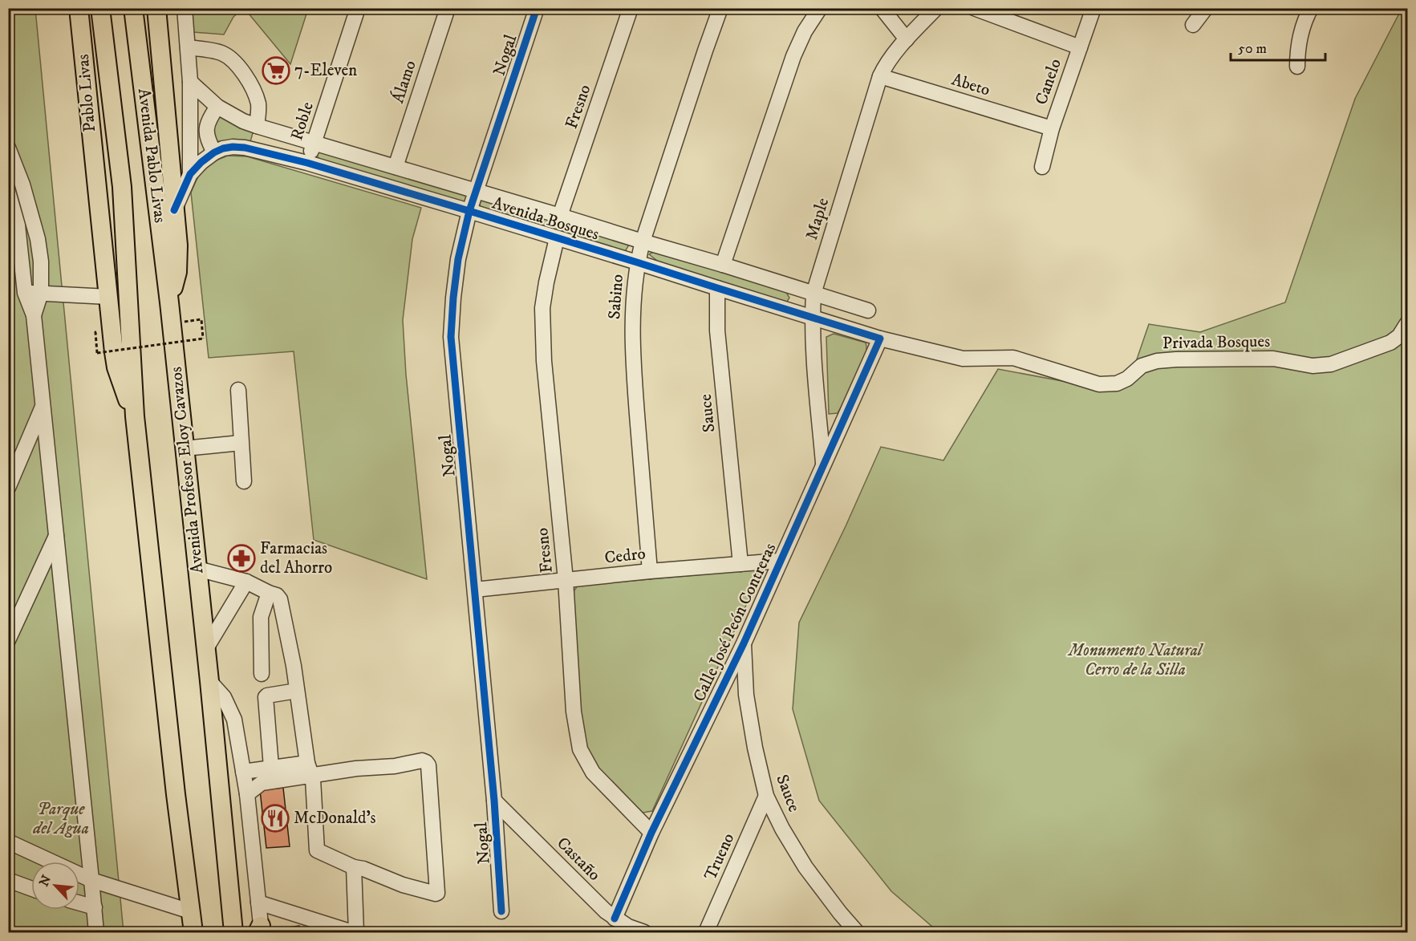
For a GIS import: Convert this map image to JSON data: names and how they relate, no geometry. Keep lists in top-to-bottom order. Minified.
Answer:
{"streets":{"main road":["Pablo Livas","Avenida Pablo Livas","Avenida Profesor Eloy Cavazos"],"street":["Nogal","Álamo","Canelo","Abeto","Fresno","Roble","Avenida Bosques","Maple","Sabino","Privada Bosques","Sauce","Cedro","Calle José Peón Contreras","Trueno","Castaño"]},"crossings":[["Nogal","Avenida Bosques"],["Nogal","Cedro"],["Nogal","Castaño"],["Álamo","Avenida Bosques"],["Canelo","Abeto"],["Abeto","Maple"],["Fresno","Avenida Bosques"],["Fresno","Cedro"],["Fresno","Calle José Peón Contreras"],["Roble","Avenida Bosques"],["Avenida Pablo Livas","Avenida Profesor Eloy Cavazos"],["Avenida Bosques","Maple"],["Avenida Bosques","Sabino"],["Avenida Bosques","Privada Bosques"],["Avenida Bosques","Sauce"],["Avenida Bosques","Avenida Profesor Eloy Cavazos"],["Avenida Bosques","Calle José Peón Contreras"],["Maple","Calle José Peón Contreras"],["Sabino","Cedro"],["Privada Bosques","Calle José Peón Contreras"],["Sauce","Cedro"],["Sauce","Calle José Peón Contreras"],["Sauce","Trueno"],["Cedro","Calle José Peón Contreras"],["Calle José Peón Contreras","Castaño"]],"parks":["Monumento Natural Cerro de la Silla","Parque del Agua"],"places":{"supermarket":["7-Eleven"],"pharmacy":["Farmacias del Ahorro"],"restaurant":["McDonald's"]},"scale_bar":"50 m","north":"top left"}
